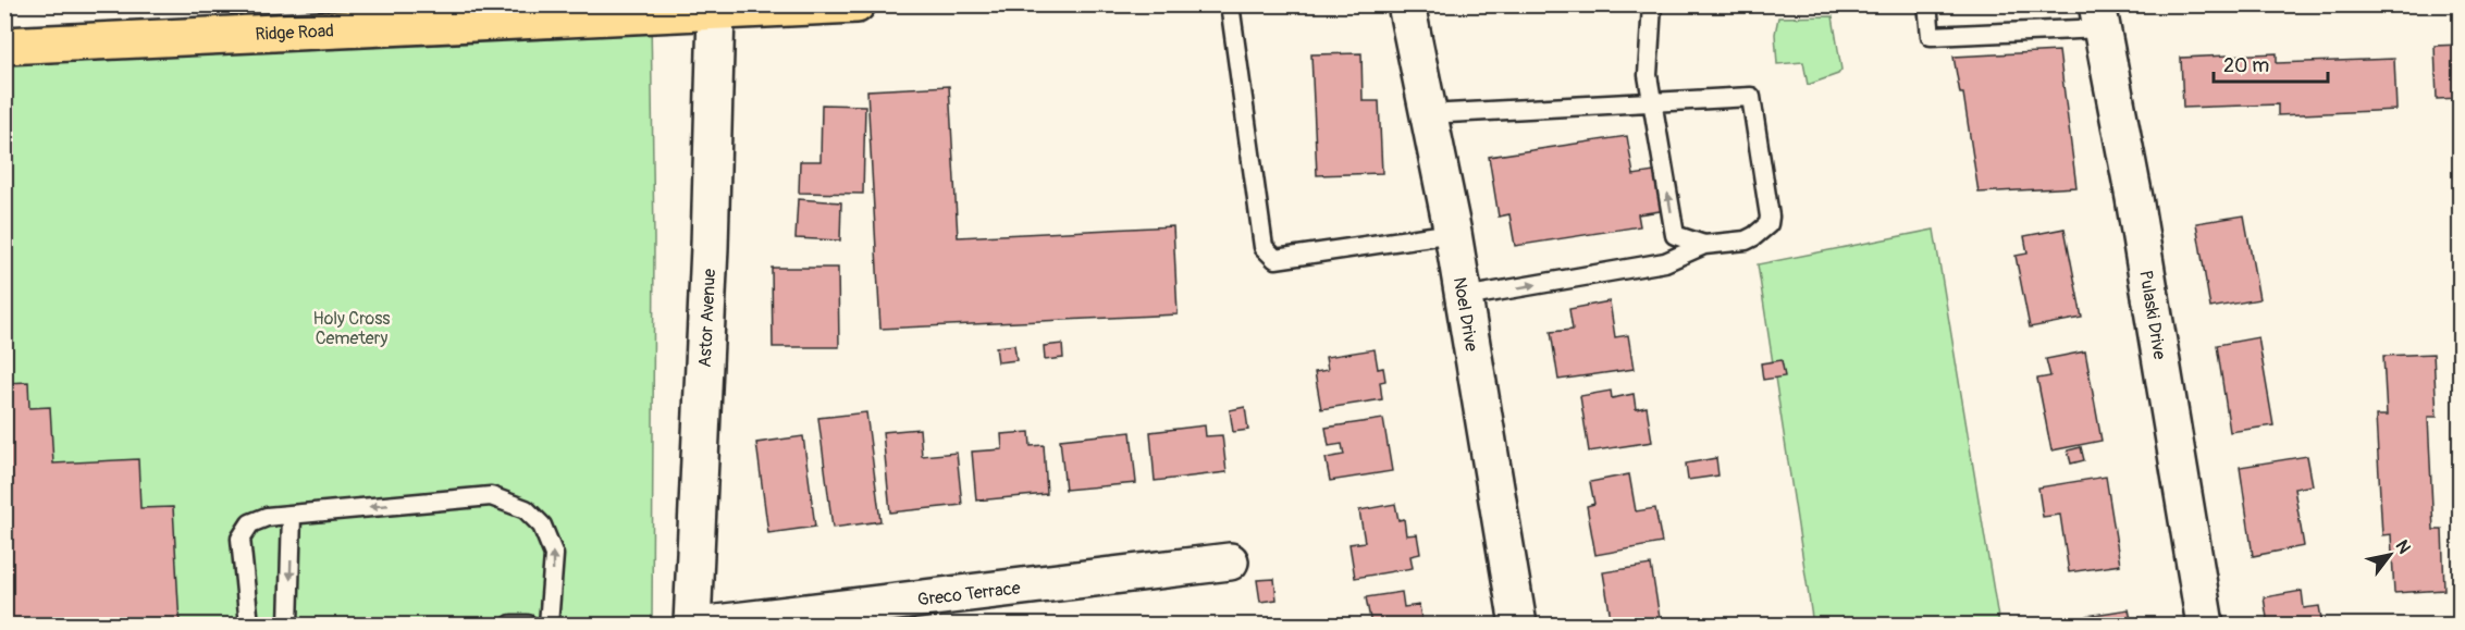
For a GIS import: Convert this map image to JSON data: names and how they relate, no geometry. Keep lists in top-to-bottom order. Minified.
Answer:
{"streets":{"main road":["Ridge Road"],"street":["Noel Drive","Pulaski Drive","Astor Avenue","Greco Terrace"]},"crossings":[["Ridge Road","Astor Avenue"]],"parks":["Holy Cross Cemetery"],"scale_bar":"20 m","north":"top right"}
